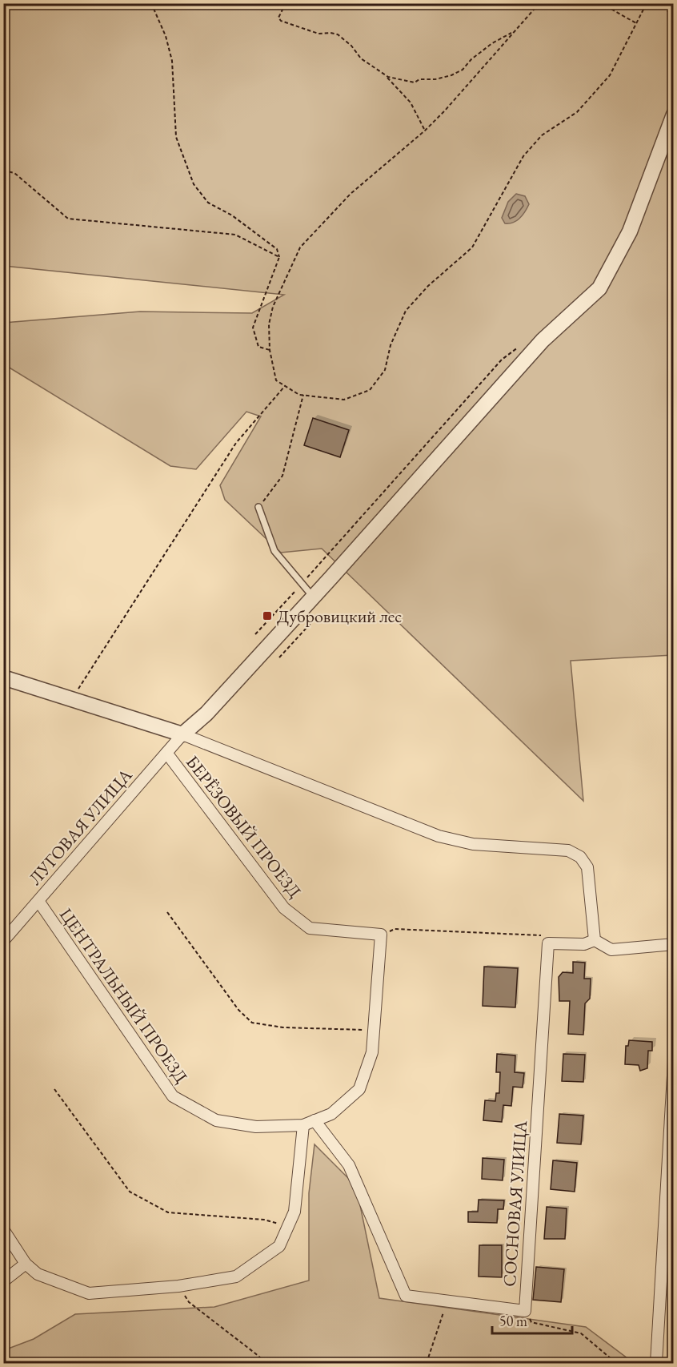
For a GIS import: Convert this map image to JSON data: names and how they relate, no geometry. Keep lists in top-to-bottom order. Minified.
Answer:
{"streets":{"street":["ЛУГОВАЯ УЛИЦА","БЕРЁЗОВЫЙ ПРОЕЗД","ЦЕНТРАЛЬНЫЙ ПРОЕЗД","СОСНОВАЯ УЛИЦА"]},"crossings":[["ЛУГОВАЯ УЛИЦА","БЕРЁЗОВЫЙ ПРОЕЗД"],["ЛУГОВАЯ УЛИЦА","ЦЕНТРАЛЬНЫЙ ПРОЕЗД"],["БЕРЁЗОВЫЙ ПРОЕЗД","ЦЕНТРАЛЬНЫЙ ПРОЕЗД"],["ЦЕНТРАЛЬНЫЙ ПРОЕЗД","СОСНОВАЯ УЛИЦА"]],"places":{"transit":["Дубровицкий лес"]},"scale_bar":"50 m"}
